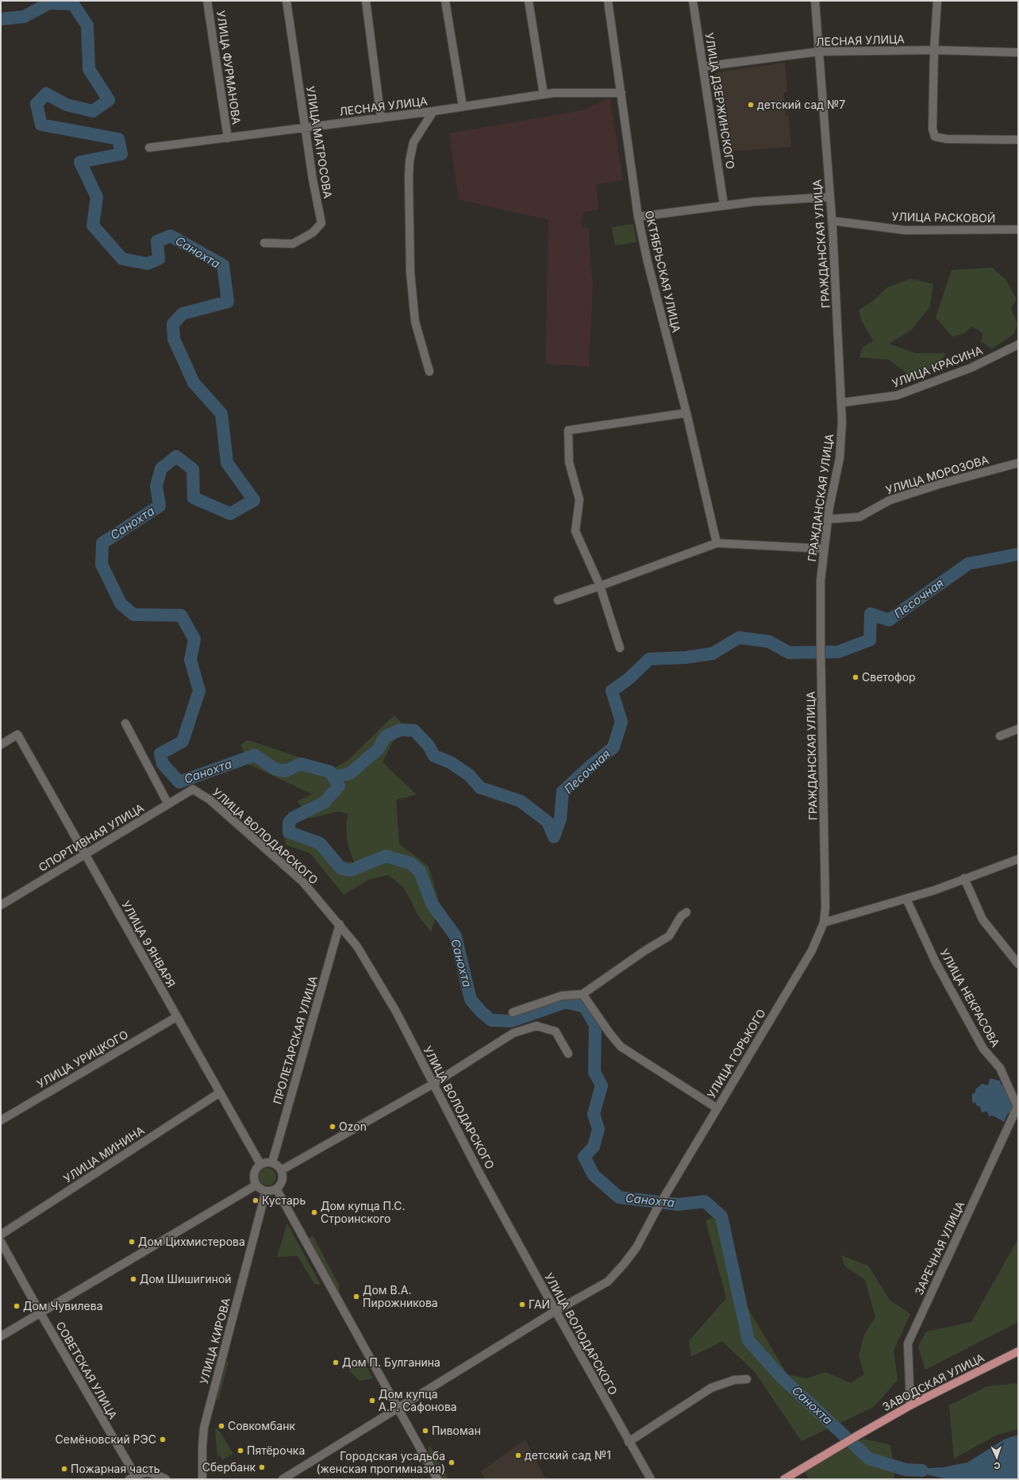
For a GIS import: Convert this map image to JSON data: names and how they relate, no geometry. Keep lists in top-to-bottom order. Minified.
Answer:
{"streets":{"main road":["ЗАВОДСКАЯ УЛИЦА"],"street":["ЛЕСНАЯ УЛИЦА","УЛИЦА ФУРМАНОВА","УЛИЦА ДЗЕРЖИНСКОГО","УЛИЦА МАТРОСОВА","УЛИЦА РАСКОВОЙ","ГРАЖДАНСКАЯ УЛИЦА","ОКТЯБРЬСКАЯ УЛИЦА","УЛИЦА КРАСИНА","УЛИЦА МОРОЗОВА","УЛИЦА ВОЛОДАРСКОГО","СПОРТИВНАЯ УЛИЦА","УЛИЦА 9 ЯНВАРЯ","УЛИЦА НЕКРАСОВА","ПРОЛЕТАРСКАЯ УЛИЦА","УЛИЦА ГОРЬКОГО","УЛИЦА УРИЦКОГО","УЛИЦА МИНИНА","ЗАРЕЧНАЯ УЛИЦА","УЛИЦА КИРОВА","СОВЕТСКАЯ УЛИЦА"]},"crossings":[["ЛЕСНАЯ УЛИЦА","УЛИЦА ФУРМАНОВА"],["ЛЕСНАЯ УЛИЦА","УЛИЦА ДЗЕРЖИНСКОГО"],["ЛЕСНАЯ УЛИЦА","УЛИЦА МАТРОСОВА"],["ЛЕСНАЯ УЛИЦА","ГРАЖДАНСКАЯ УЛИЦА"],["ЛЕСНАЯ УЛИЦА","ОКТЯБРЬСКАЯ УЛИЦА"],["УЛИЦА РАСКОВОЙ","ГРАЖДАНСКАЯ УЛИЦА"],["ГРАЖДАНСКАЯ УЛИЦА","УЛИЦА КРАСИНА"],["ГРАЖДАНСКАЯ УЛИЦА","УЛИЦА МОРОЗОВА"],["ГРАЖДАНСКАЯ УЛИЦА","УЛИЦА ГОРЬКОГО"],["УЛИЦА ВОЛОДАРСКОГО","СПОРТИВНАЯ УЛИЦА"],["УЛИЦА ВОЛОДАРСКОГО","ПРОЛЕТАРСКАЯ УЛИЦА"],["УЛИЦА ВОЛОДАРСКОГО","УЛИЦА ГОРЬКОГО"],["СПОРТИВНАЯ УЛИЦА","УЛИЦА 9 ЯНВАРЯ"],["УЛИЦА 9 ЯНВАРЯ","ПРОЛЕТАРСКАЯ УЛИЦА"],["УЛИЦА 9 ЯНВАРЯ","УЛИЦА УРИЦКОГО"],["УЛИЦА 9 ЯНВАРЯ","УЛИЦА МИНИНА"],["УЛИЦА 9 ЯНВАРЯ","УЛИЦА КИРОВА"],["УЛИЦА НЕКРАСОВА","ЗАРЕЧНАЯ УЛИЦА"],["ПРОЛЕТАРСКАЯ УЛИЦА","УЛИЦА КИРОВА"],["ЗАРЕЧНАЯ УЛИЦА","ЗАВОДСКАЯ УЛИЦА"]],"water":["Санохта","Песочная"],"places":["детский сад №7","Светофор","Ozon","Кустарь","Дом купца П.С. Строинского","Дом Цихмистерова","Дом Шишигиной","Дом В.А. Пирожникова","ГАИ","Дом Чувилева","Дом П. Булганина","Дом купца А.Р. Сафонова","Совкомбанк","Пивоман","Семёновский РЭС","Пятёрочка","детский сад №1","Городская усадьба (женская прогимназия)","Сбербанк","Пожарная часть"],"north":"bottom"}
